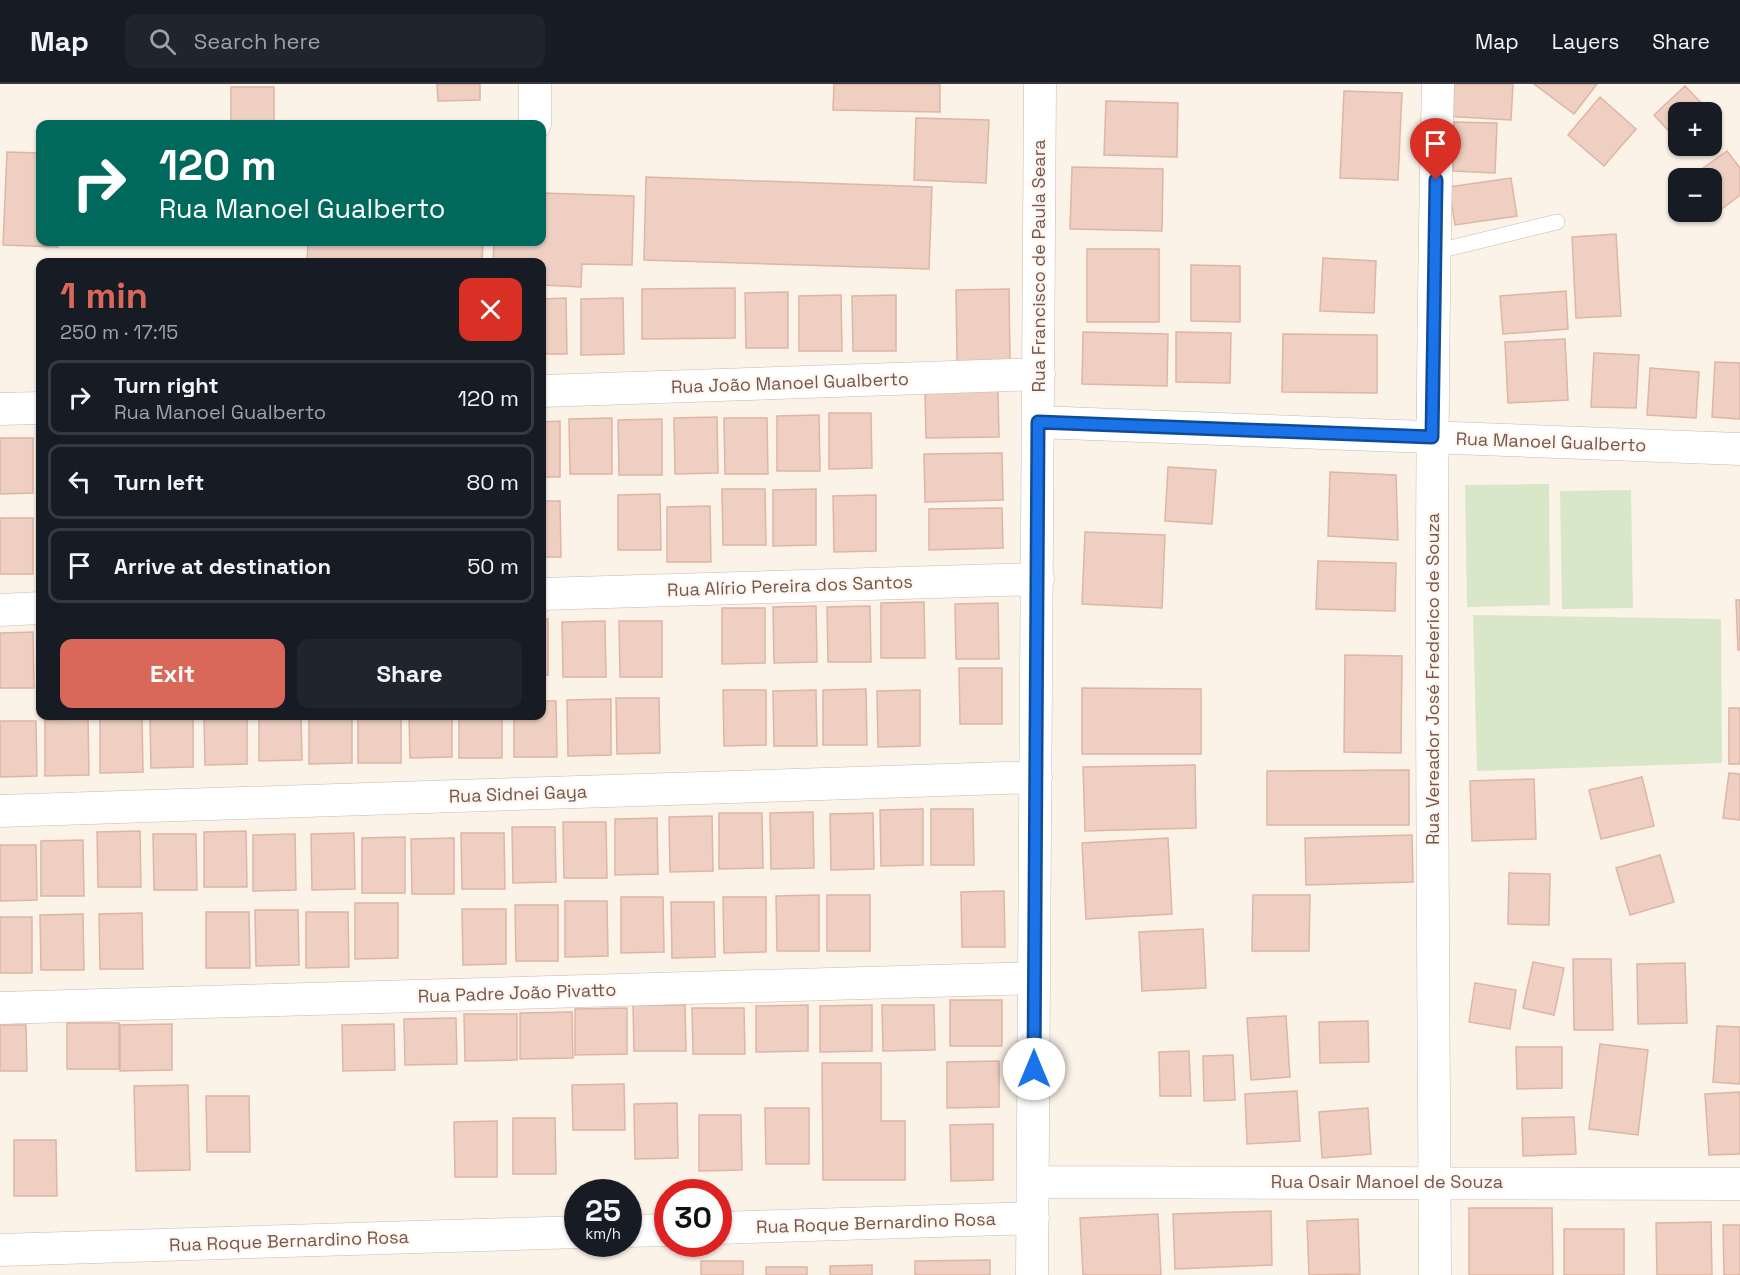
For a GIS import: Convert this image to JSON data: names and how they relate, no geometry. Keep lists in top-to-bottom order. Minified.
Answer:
{"streets":{"street":["Rua Francisco de Paula Seara","Rua João Manoel Gualberto","Rua Manoel Gualberto","Rua Alírio Pereira dos Santos","Rua Vereador José Frederico de Souza","Rua Sidnei Gaya","Rua Padre João Pivatto","Rua Osair Manoel de Souza","Rua Roque Bernardino Rosa"]},"crossings":[["Rua Francisco de Paula Seara","Rua João Manoel Gualberto"],["Rua Francisco de Paula Seara","Rua Manoel Gualberto"],["Rua Francisco de Paula Seara","Rua Alírio Pereira dos Santos"],["Rua Francisco de Paula Seara","Rua Sidnei Gaya"],["Rua Francisco de Paula Seara","Rua Padre João Pivatto"],["Rua Francisco de Paula Seara","Rua Osair Manoel de Souza"],["Rua Francisco de Paula Seara","Rua Roque Bernardino Rosa"],["Rua Manoel Gualberto","Rua Vereador José Frederico de Souza"],["Rua Vereador José Frederico de Souza","Rua Osair Manoel de Souza"]],"page":{"header":"Map","search":"Search here","nav":["Map","Layers","Share"],"map_buttons":["+","−"],"turn":["120 m","Rua Manoel Gualberto"],"heading":["1 min","250 m · 17:15"],"list":[{"name":"Turn right","note":"Rua Manoel Gualberto","value":"120 m"},{"name":"Turn left","value":"80 m"},{"name":"Arrive at destination","value":"50 m"}],"buttons":["Exit","Share"],"speed":"25 km/h","limit":"30"}}
